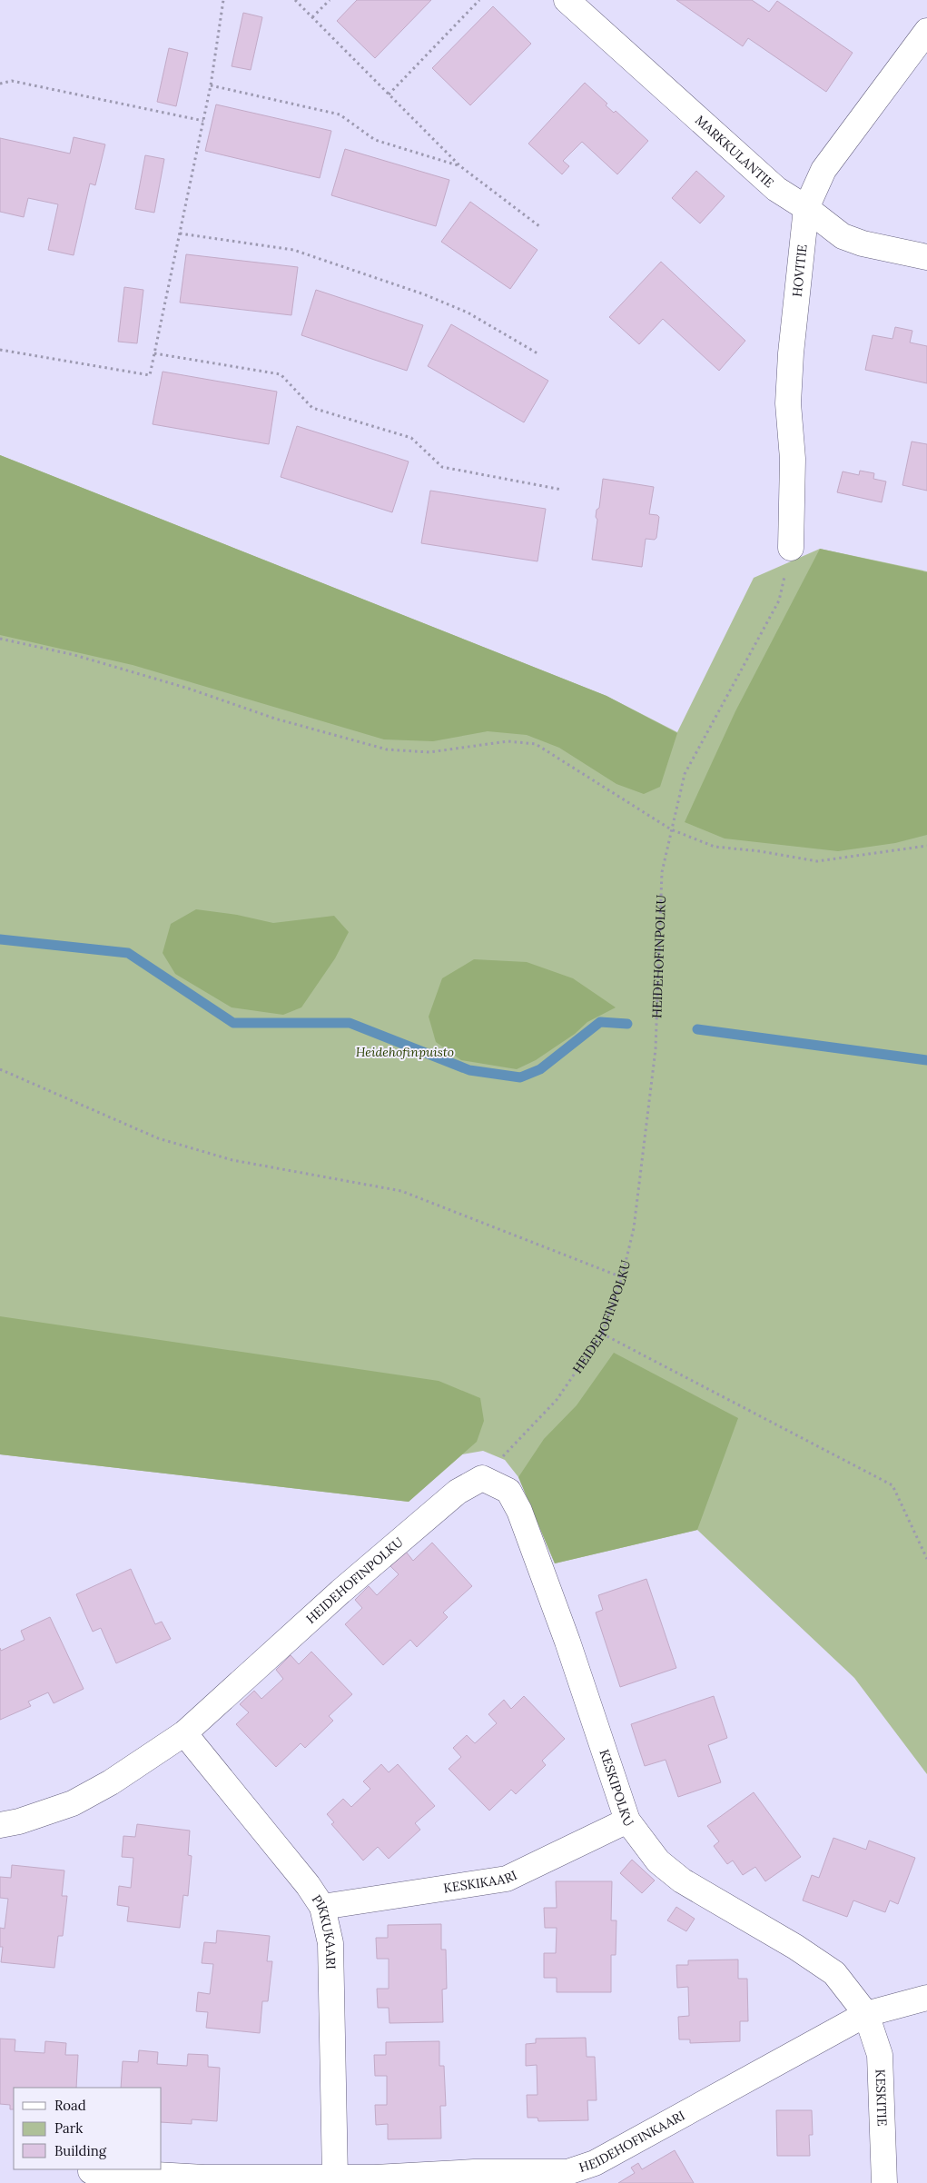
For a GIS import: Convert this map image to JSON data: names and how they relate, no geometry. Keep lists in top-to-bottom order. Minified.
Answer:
{"streets":{"street":["MARKKULANTIE","HOVITIE","HEIDEHOFINPOLKU","KESKIPOLKU","KESKIKAARI","PIKKUKAARI","KESKITIE","HEIDEHOFINKAARI"]},"crossings":[["MARKKULANTIE","HOVITIE"],["HOVITIE","HEIDEHOFINPOLKU"],["HEIDEHOFINPOLKU","KESKIPOLKU"],["HEIDEHOFINPOLKU","PIKKUKAARI"],["KESKIPOLKU","KESKIKAARI"],["KESKIPOLKU","KESKITIE"],["KESKIPOLKU","HEIDEHOFINKAARI"],["KESKIKAARI","PIKKUKAARI"],["PIKKUKAARI","HEIDEHOFINKAARI"],["KESKITIE","HEIDEHOFINKAARI"]],"parks":["Heidehofinpuisto"],"legend":["Road","Park","Building"]}
